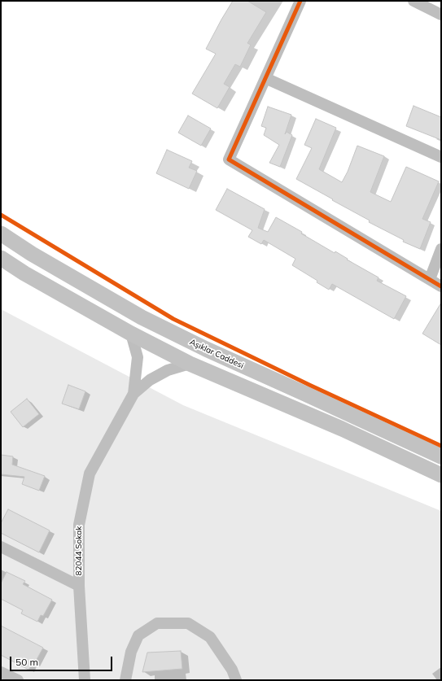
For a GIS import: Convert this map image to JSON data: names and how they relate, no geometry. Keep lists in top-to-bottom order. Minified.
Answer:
{"streets":{"main road":["Aşıklar Caddesi"],"street":["82044 Sokak"]},"scale_bar":"50 m"}
